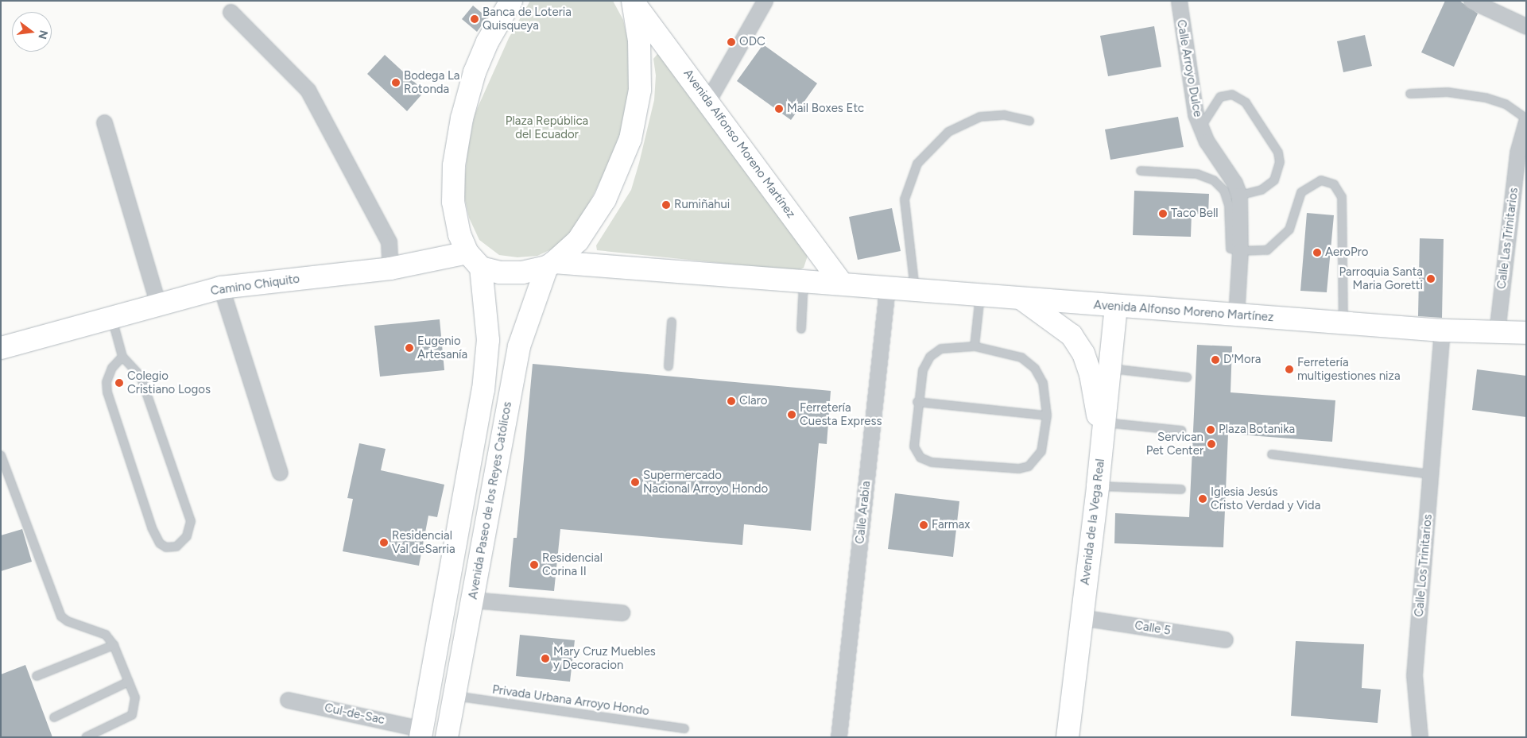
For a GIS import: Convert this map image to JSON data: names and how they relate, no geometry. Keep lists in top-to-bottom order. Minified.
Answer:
{"streets":{"main road":["Avenida Alfonso Moreno Martínez","Camino Chiquito","Avenida Paseo de los Reyes Católicos","Avenida de la Vega Real"],"street":["Calle Arroyo Dulce","Calle Las Trinitarios","Calle Arabia","Calle Los Trinitarios","Calle 5","Cul-de-Sac"],"lane":["Privada Urbana Arroyo Hondo"]},"crossings":[["Calle Arroyo Dulce","Avenida Alfonso Moreno Martínez"],["Avenida Alfonso Moreno Martínez","Calle Las Trinitarios"],["Avenida Alfonso Moreno Martínez","Avenida Paseo de los Reyes Católicos"],["Avenida Alfonso Moreno Martínez","Calle Arabia"],["Avenida Alfonso Moreno Martínez","Avenida de la Vega Real"],["Avenida Alfonso Moreno Martínez","Calle Los Trinitarios"],["Avenida Paseo de los Reyes Católicos","Privada Urbana Arroyo Hondo"],["Avenida de la Vega Real","Calle 5"]],"parks":["Plaza República del Ecuador"],"places":["Banca de Loteria Quisqueya","ODC","Bodega La Rotonda","Mail Boxes Etc","Rumiñahui","Taco Bell","AeroPro","Parroquia Santa Maria Goretti","Eugenio Artesanía","D'Mora","Ferretería multigestiones niza","Colegio Cristiano Logos","Claro","Ferretería Cuesta Express","Plaza Botanika","Servican Pet Center","Supermercado Nacional Arroyo Hondo","Iglesia Jesús Cristo Verdad y Vida","Farmax","Residencial Val deSarria","Residencial Corina II","Mary Cruz Muebles y Decoracion"],"north":"right"}
